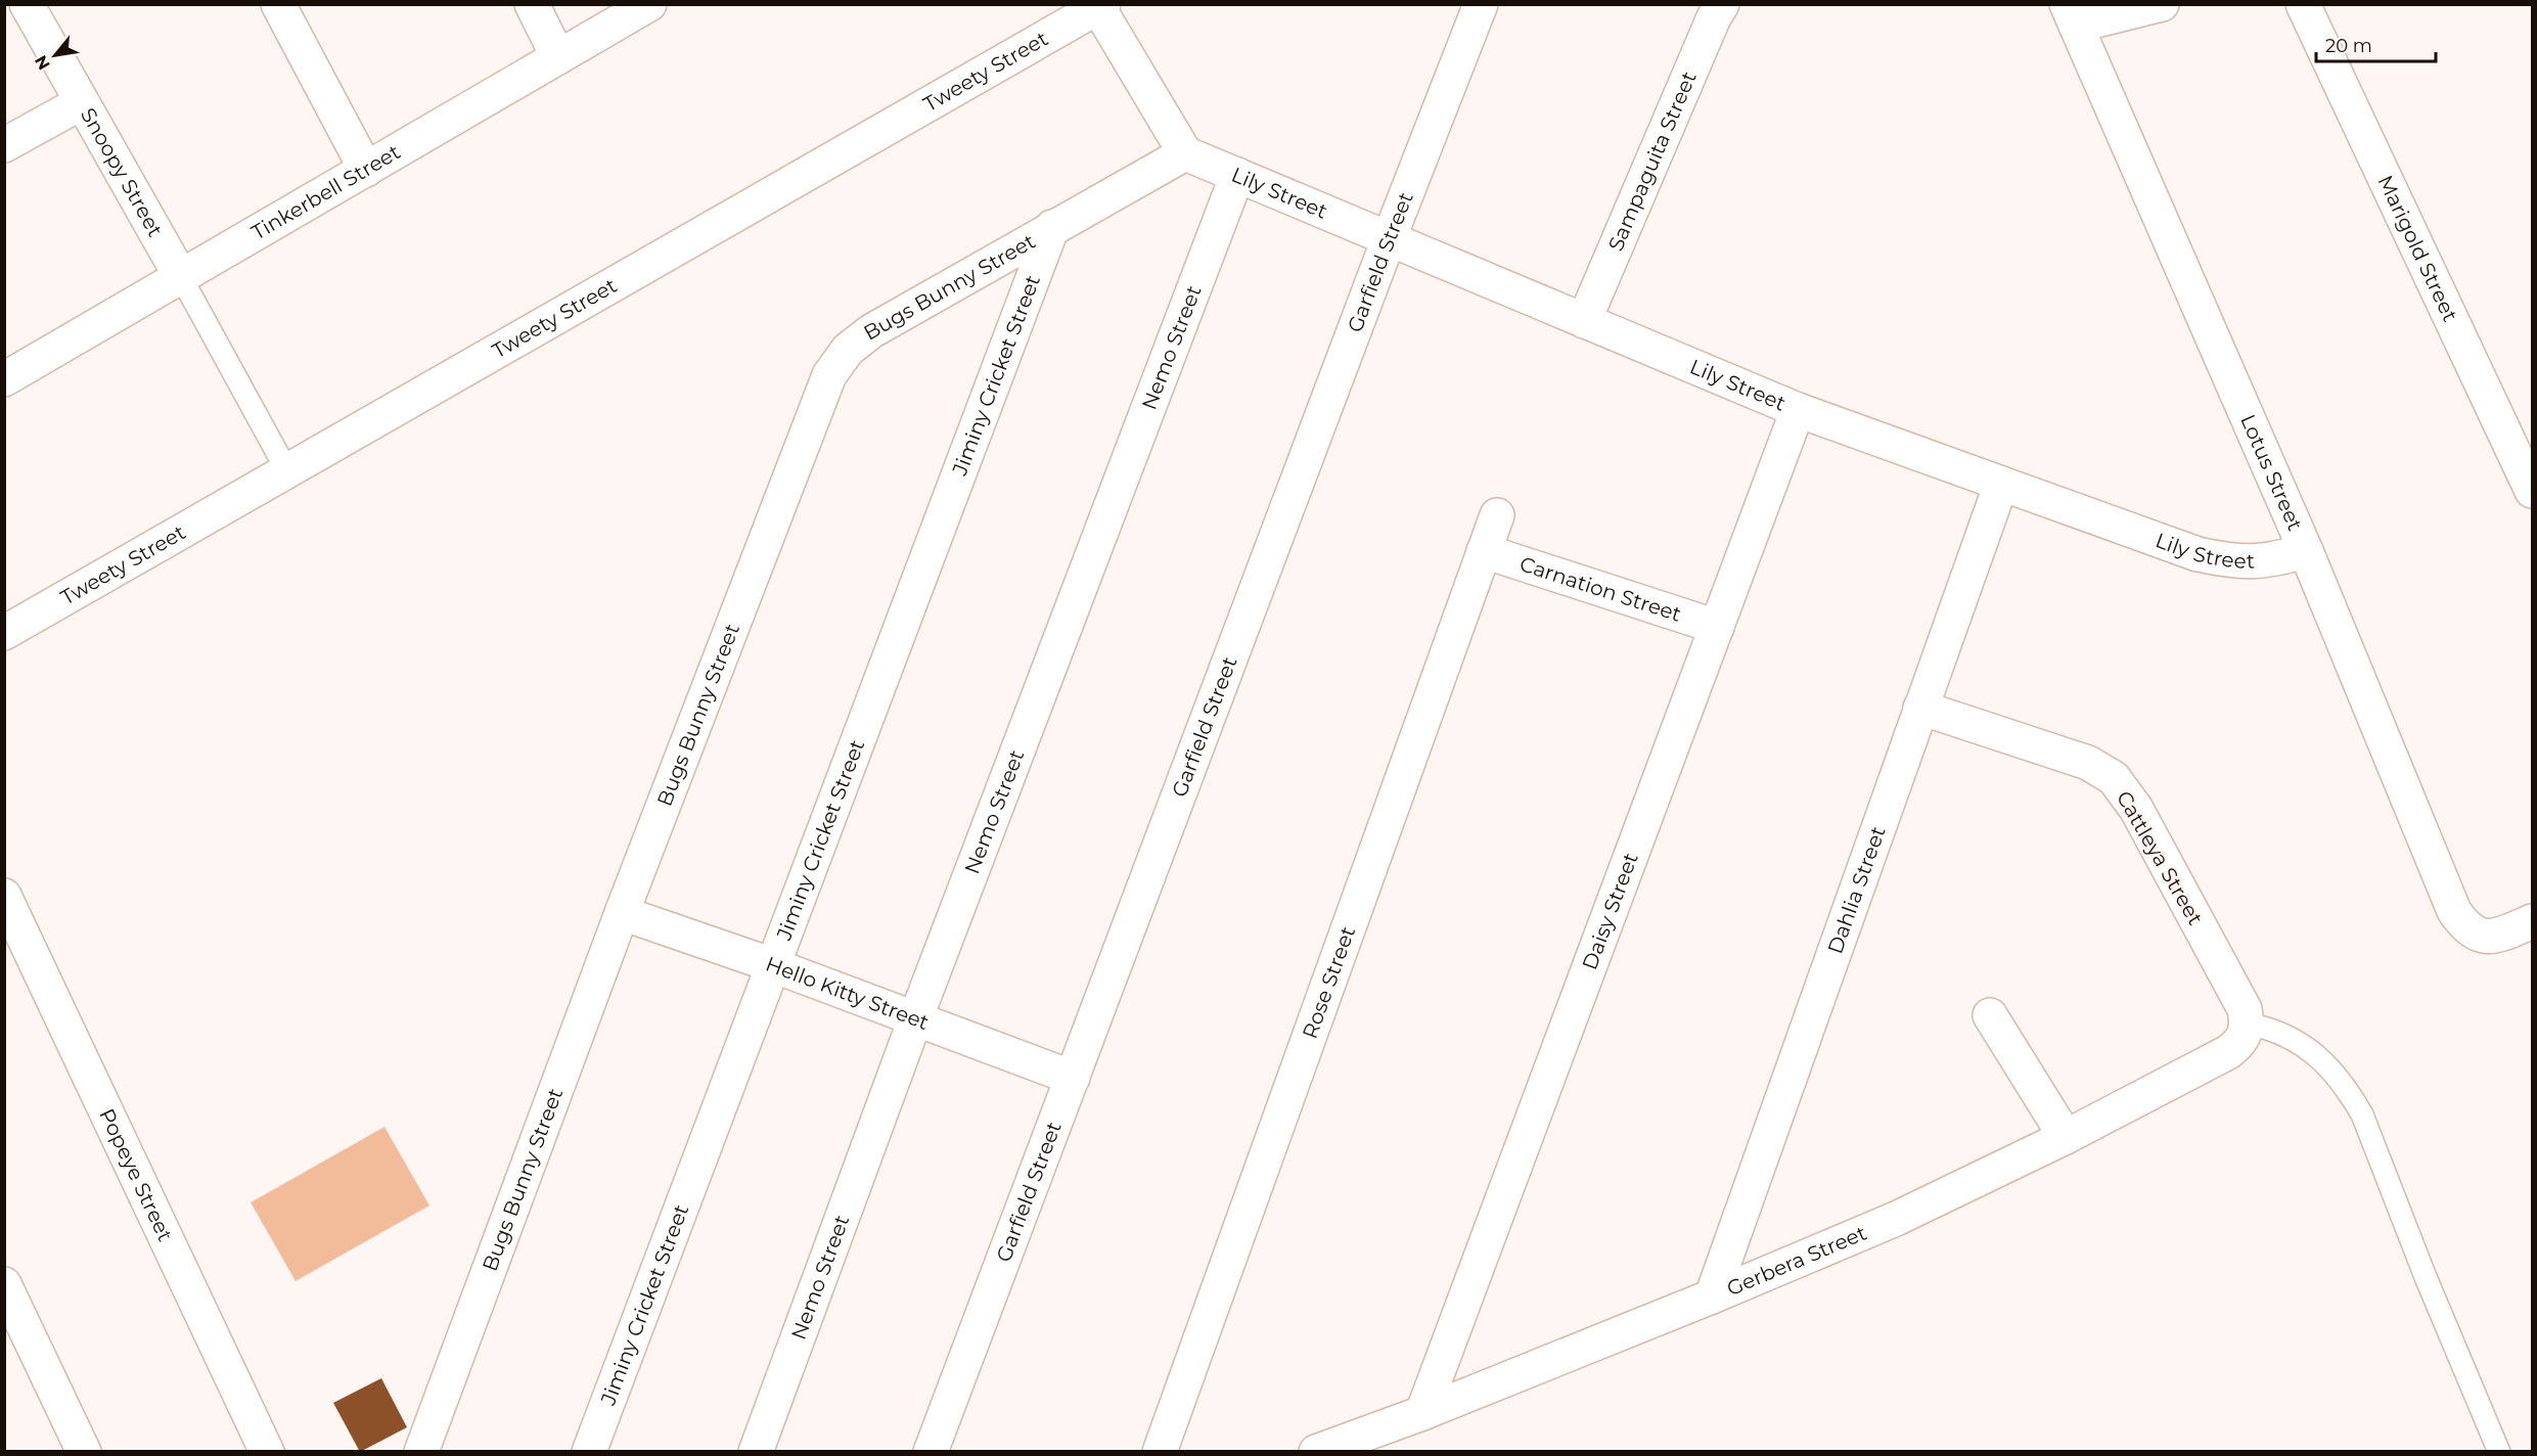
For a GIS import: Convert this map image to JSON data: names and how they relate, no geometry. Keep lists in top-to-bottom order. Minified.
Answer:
{"streets":{"street":["Tweety Street","Sampaguita Street","Snoopy Street","Tinkerbell Street","Lily Street","Marigold Street","Garfield Street","Bugs Bunny Street","Nemo Street","Jiminy Cricket Street","Lotus Street","Carnation Street","Cattleya Street","Dahlia Street","Daisy Street","Rose Street","Hello Kitty Street","Popeye Street","Gerbera Street"]},"crossings":[["Sampaguita Street","Lily Street"],["Snoopy Street","Tinkerbell Street"],["Lily Street","Garfield Street"],["Lily Street","Bugs Bunny Street"],["Lily Street","Nemo Street"],["Lily Street","Lotus Street"],["Lily Street","Dahlia Street"],["Lily Street","Daisy Street"],["Garfield Street","Hello Kitty Street"],["Bugs Bunny Street","Jiminy Cricket Street"],["Bugs Bunny Street","Hello Kitty Street"],["Nemo Street","Hello Kitty Street"],["Jiminy Cricket Street","Hello Kitty Street"],["Carnation Street","Daisy Street"],["Carnation Street","Rose Street"],["Cattleya Street","Dahlia Street"],["Cattleya Street","Gerbera Street"],["Dahlia Street","Gerbera Street"],["Daisy Street","Gerbera Street"]],"scale_bar":"20 m","north":"bottom left"}
